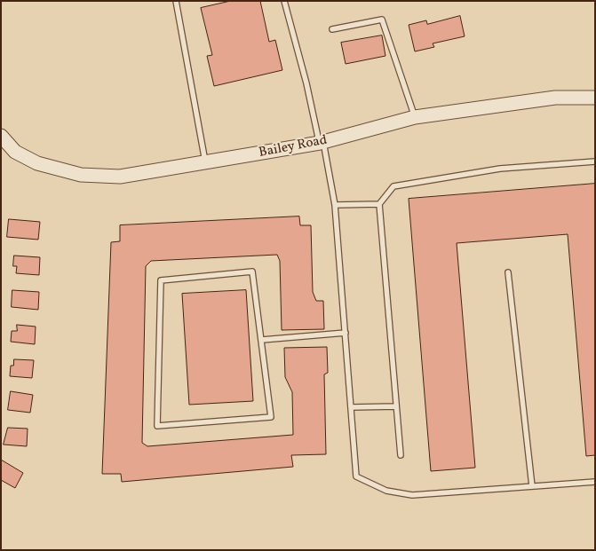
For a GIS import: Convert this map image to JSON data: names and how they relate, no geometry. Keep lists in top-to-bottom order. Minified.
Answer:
{"streets":{"street":["Bailey Road"]}}
